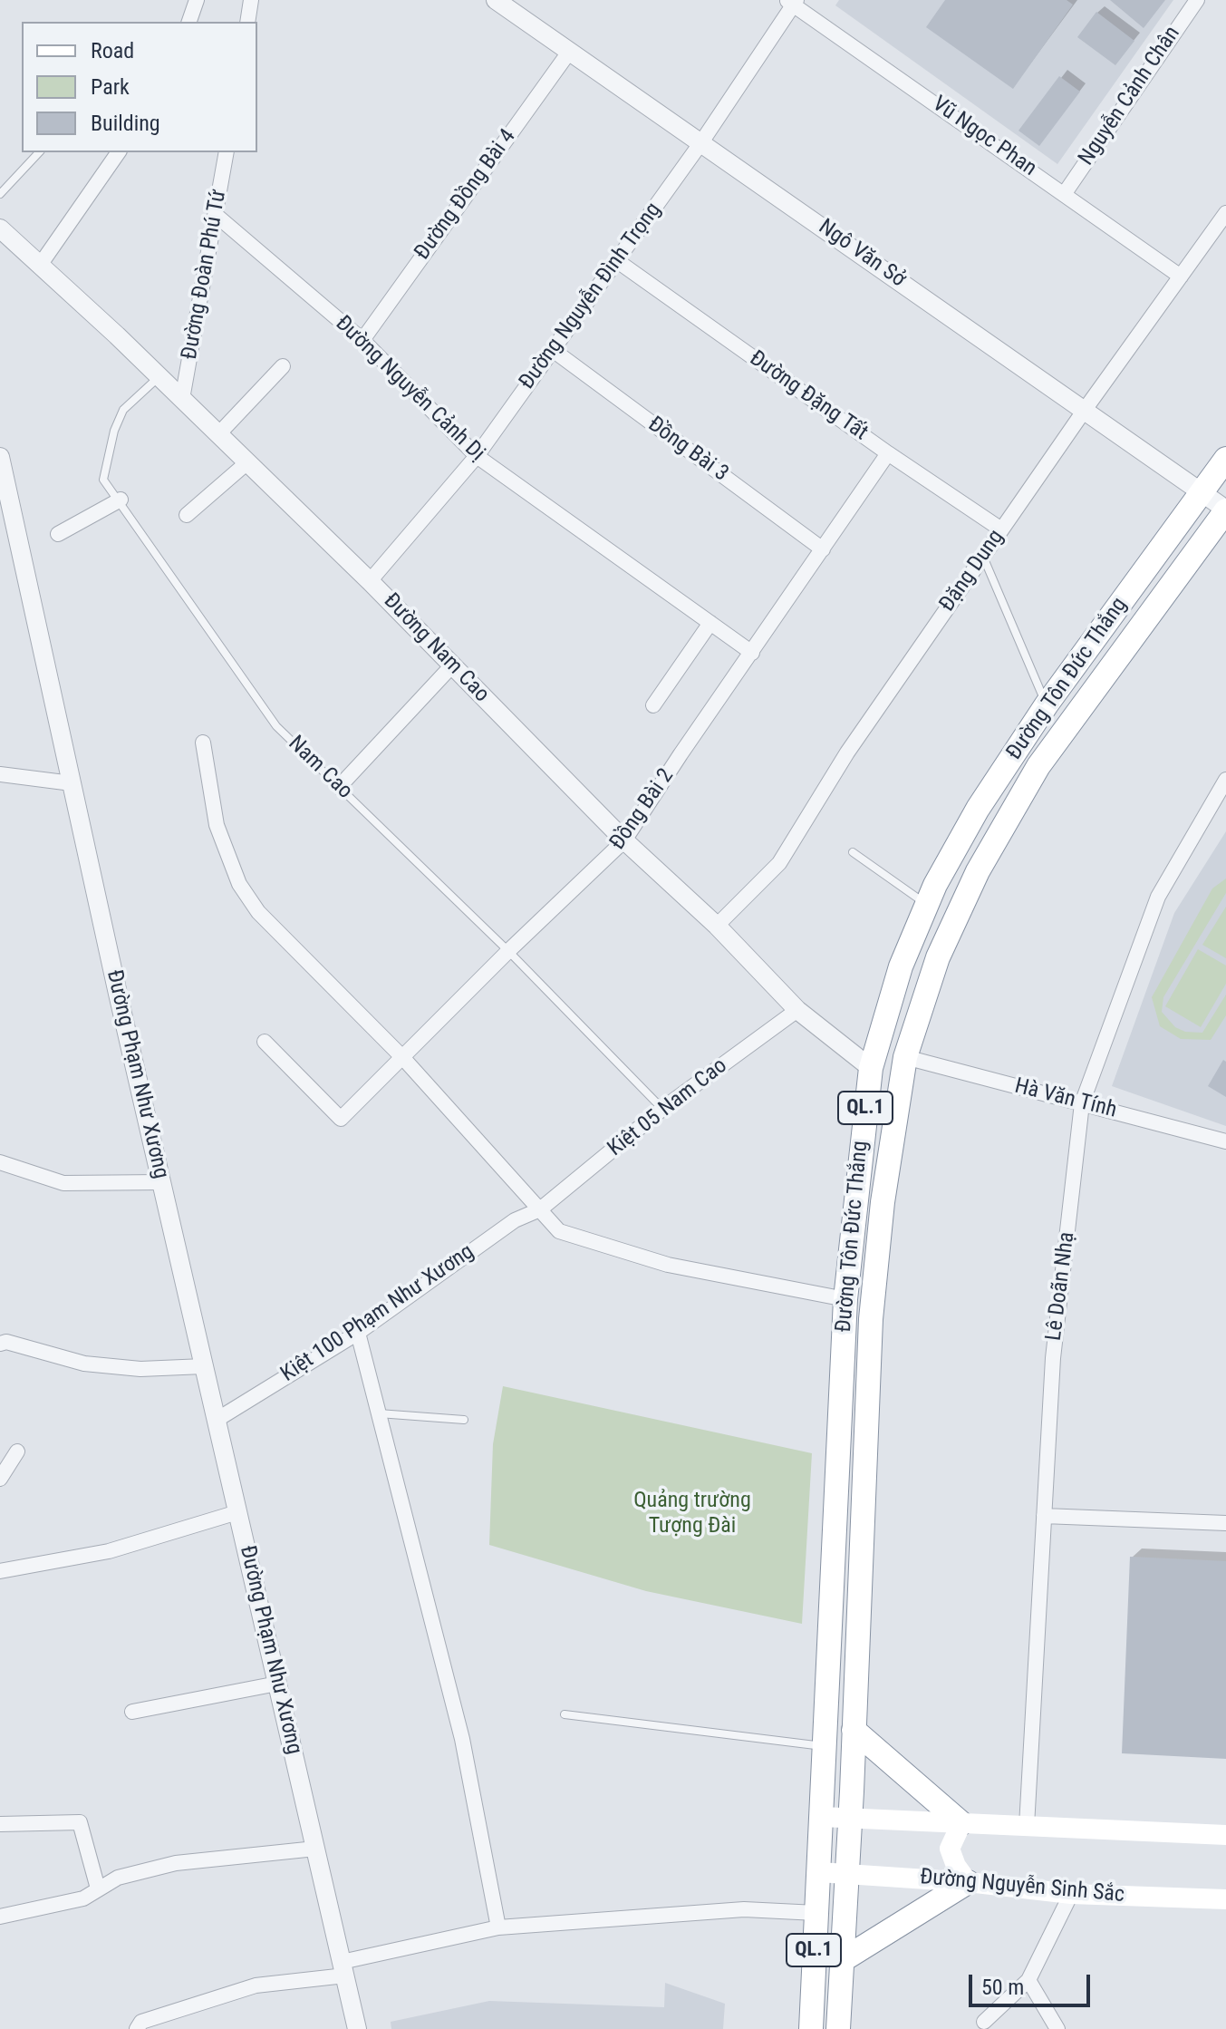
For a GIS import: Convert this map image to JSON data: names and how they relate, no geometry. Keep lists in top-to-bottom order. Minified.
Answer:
{"streets":{"highway":["Đường Tôn Đức Thắng","QL.1"],"main road":["Đường Nguyễn Sinh Sắc"],"street":["Nguyễn Cảnh Chân","Vũ Ngọc Phan","Đường Đồng Bài 4","Ngô Văn Sở","Đường Đoàn Phú Tứ","Đường Nguyễn Đình Trọng","Đường Nguyễn Cảnh Dị","Đường Đặng Tất","Đồng Bài 3","Đặng Dung","Đường Nam Cao","Đồng Bài 2","Đường Phạm Như Xương","Hà Văn Tính","Kiệt 05 Nam Cao","Lê Doãn Nhạ","Kiệt 100 Phạm Như Xương"],"lane":["Nam Cao"]},"crossings":[["Nguyễn Cảnh Chân","Vũ Ngọc Phan"],["Vũ Ngọc Phan","Đường Nguyễn Đình Trọng"],["Vũ Ngọc Phan","Đặng Dung"],["Đường Đồng Bài 4","Ngô Văn Sở"],["Đường Đồng Bài 4","Đường Nguyễn Cảnh Dị"],["Ngô Văn Sở","Đường Nguyễn Đình Trọng"],["Ngô Văn Sở","Đặng Dung"],["Ngô Văn Sở","Đường Tôn Đức Thắng"],["Đường Đoàn Phú Tứ","Đường Nguyễn Cảnh Dị"],["Đường Đoàn Phú Tứ","Đường Nam Cao"],["Đường Nguyễn Đình Trọng","Đường Nguyễn Cảnh Dị"],["Đường Nguyễn Đình Trọng","Đường Đặng Tất"],["Đường Nguyễn Đình Trọng","Đồng Bài 3"],["Đường Nguyễn Đình Trọng","Đường Nam Cao"],["Đường Nguyễn Cảnh Dị","Đồng Bài 2"],["Đường Đặng Tất","Đặng Dung"],["Đường Đặng Tất","Đồng Bài 2"],["Đồng Bài 3","Đồng Bài 2"],["Đặng Dung","Đường Nam Cao"],["Đường Nam Cao","Đường Tôn Đức Thắng"],["Đường Nam Cao","Nam Cao"],["Đường Nam Cao","Đồng Bài 2"],["Đường Nam Cao","Kiệt 05 Nam Cao"],["Đường Tôn Đức Thắng","Hà Văn Tính"],["Đường Tôn Đức Thắng","Đường Nguyễn Sinh Sắc"],["Nam Cao","Đồng Bài 2"],["Nam Cao","Kiệt 05 Nam Cao"],["Đường Phạm Như Xương","Kiệt 100 Phạm Như Xương"],["Hà Văn Tính","Lê Doãn Nhạ"],["Kiệt 05 Nam Cao","Kiệt 100 Phạm Như Xương"]],"parks":["Quảng trường Tượng Đài"],"legend":["Road","Park","Building"],"scale_bar":"50 m"}
